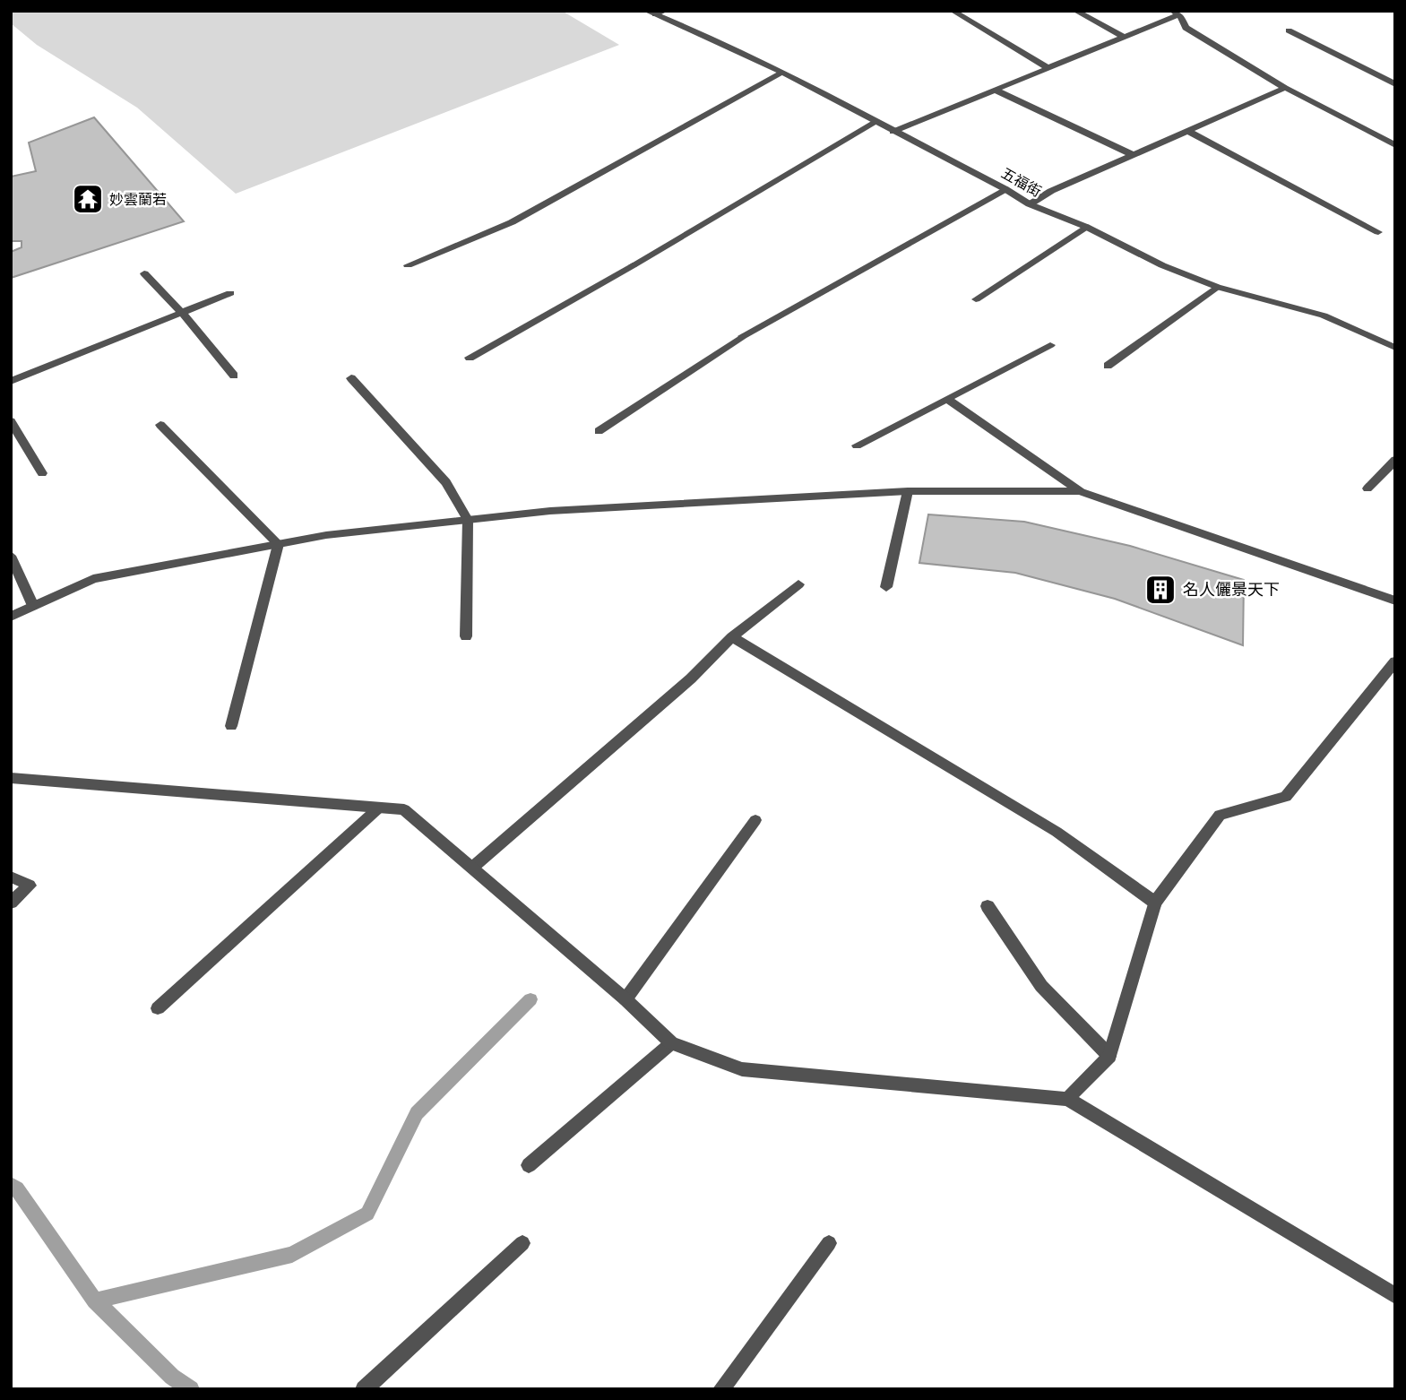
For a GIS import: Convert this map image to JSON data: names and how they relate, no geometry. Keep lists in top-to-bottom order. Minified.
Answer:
{"streets":{"street":["五福街"]},"places":{"temple":["妙雲蘭若"],"building":["名人儷景天下"]}}
